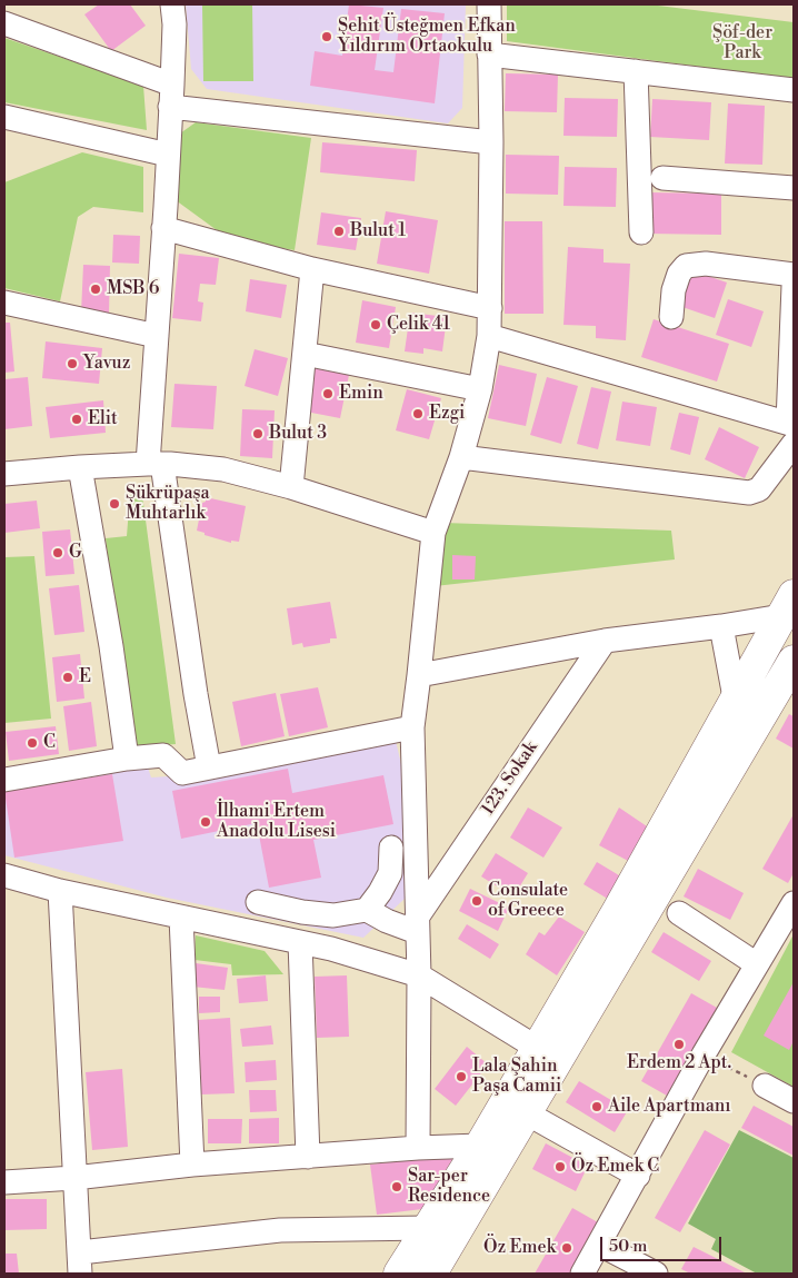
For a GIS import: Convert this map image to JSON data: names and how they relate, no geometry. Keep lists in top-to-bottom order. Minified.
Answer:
{"streets":{"street":["123. Sokak"]},"parks":["Şöf-der Park"],"places":["Şehit Üsteğmen Efkan Yıldırım Ortaokulu","Bulut 1","MSB 6","Çelik 41","Yavuz","Emin","Ezgi","Elit","Bulut 3","Şükrüpaşa Muhtarlık","G","E","C","İlhami Ertem Anadolu Lisesi","Consulate of Greece","Erdem 2 Apt.","Lala Şahin Paşa Camii","Aile Apartmanı","Öz Emek C","Sar-per Residence","Öz Emek"],"scale_bar":"50 m"}
